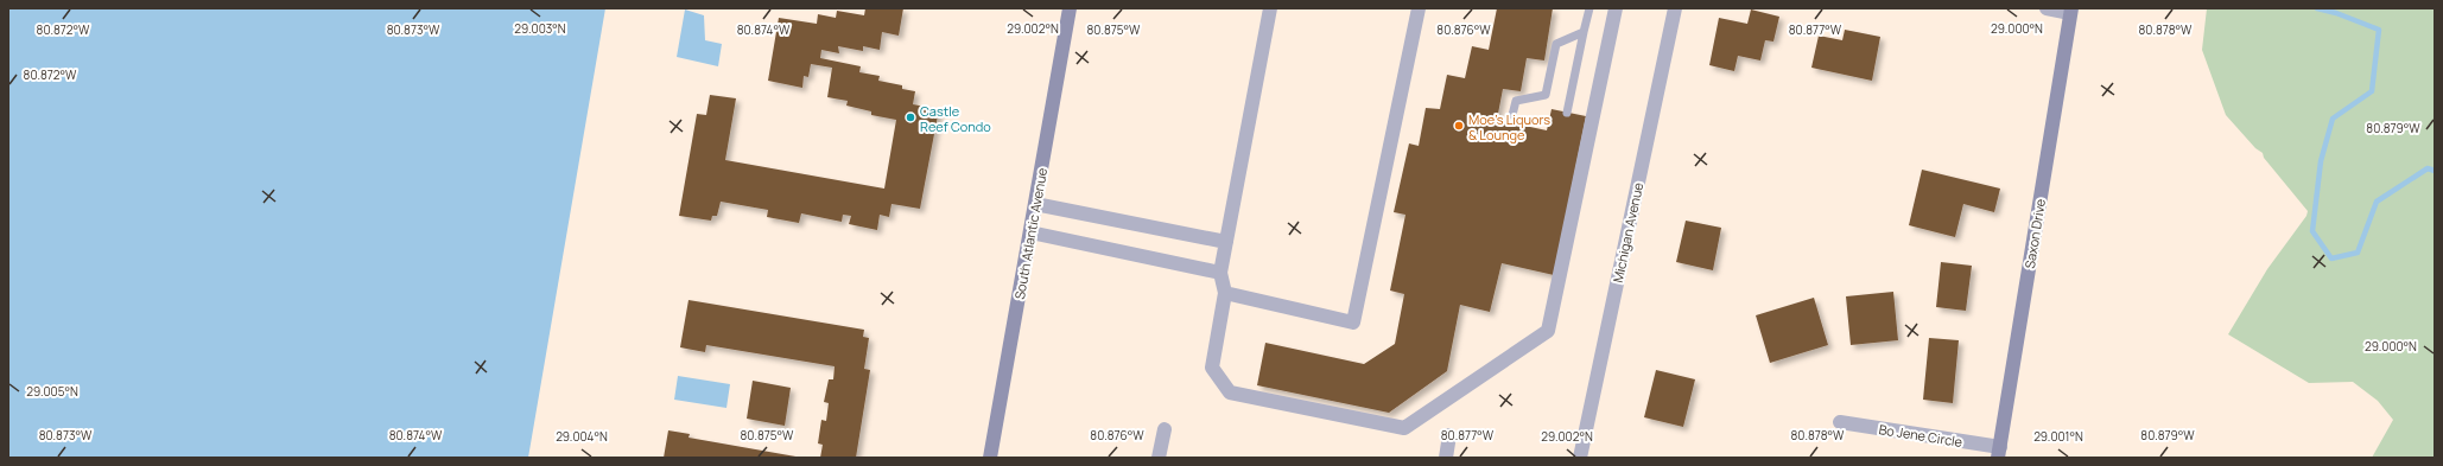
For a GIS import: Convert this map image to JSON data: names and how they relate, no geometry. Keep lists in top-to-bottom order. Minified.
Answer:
{"streets":{"street":["Michigan Avenue","South Atlantic Avenue","Saxon Drive","Bo Jene Circle"]},"crossings":[["Saxon Drive","Bo Jene Circle"]],"places":["Castle Reef Condo","Moe's Liquors & Lounge"],"coordinates":["29.000°N","29.003°N","29.002°N","80.872°W","80.873°W","80.874°W","80.875°W","80.876°W","80.877°W","80.878°W","80.879°W","29.005°N","29.004°N","29.001°N"]}
